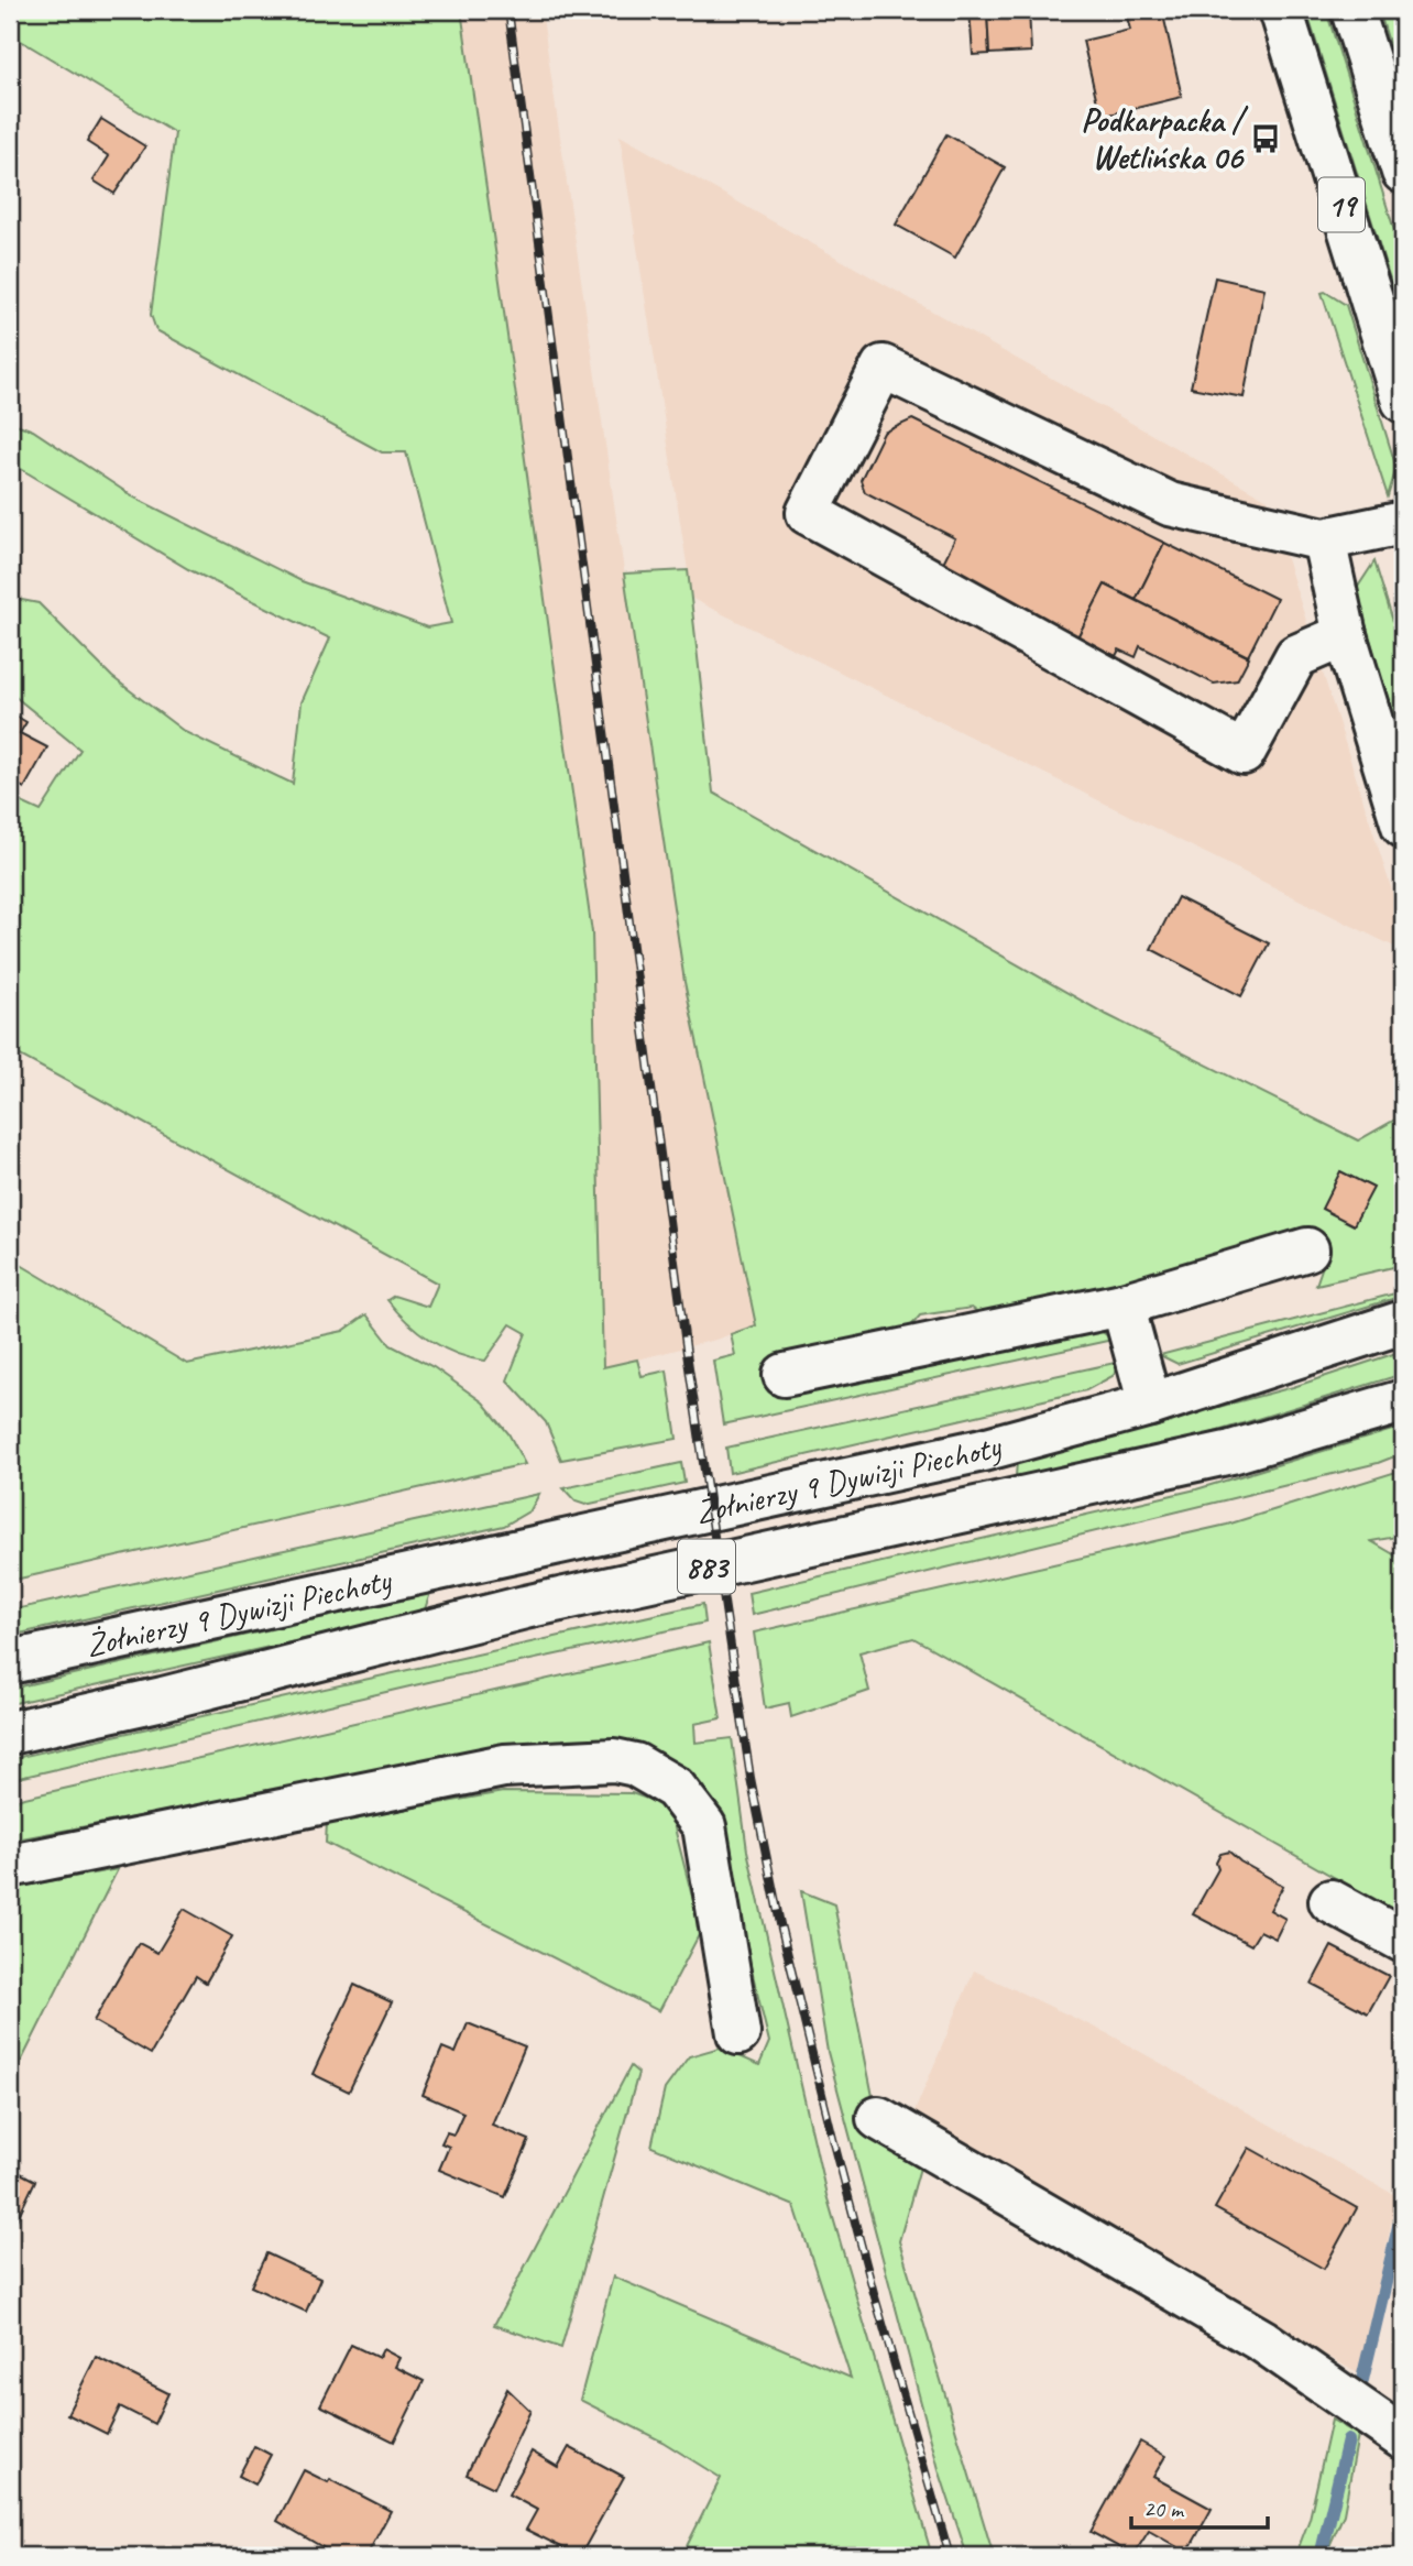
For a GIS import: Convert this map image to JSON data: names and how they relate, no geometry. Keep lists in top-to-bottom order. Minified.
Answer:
{"streets":{"main road":["19","Żołnierzy 9 Dywizji Piechoty","883"]},"places":{"bus stop":["Podkarpacka / Wetlińska 06"]},"scale_bar":"20 m"}
